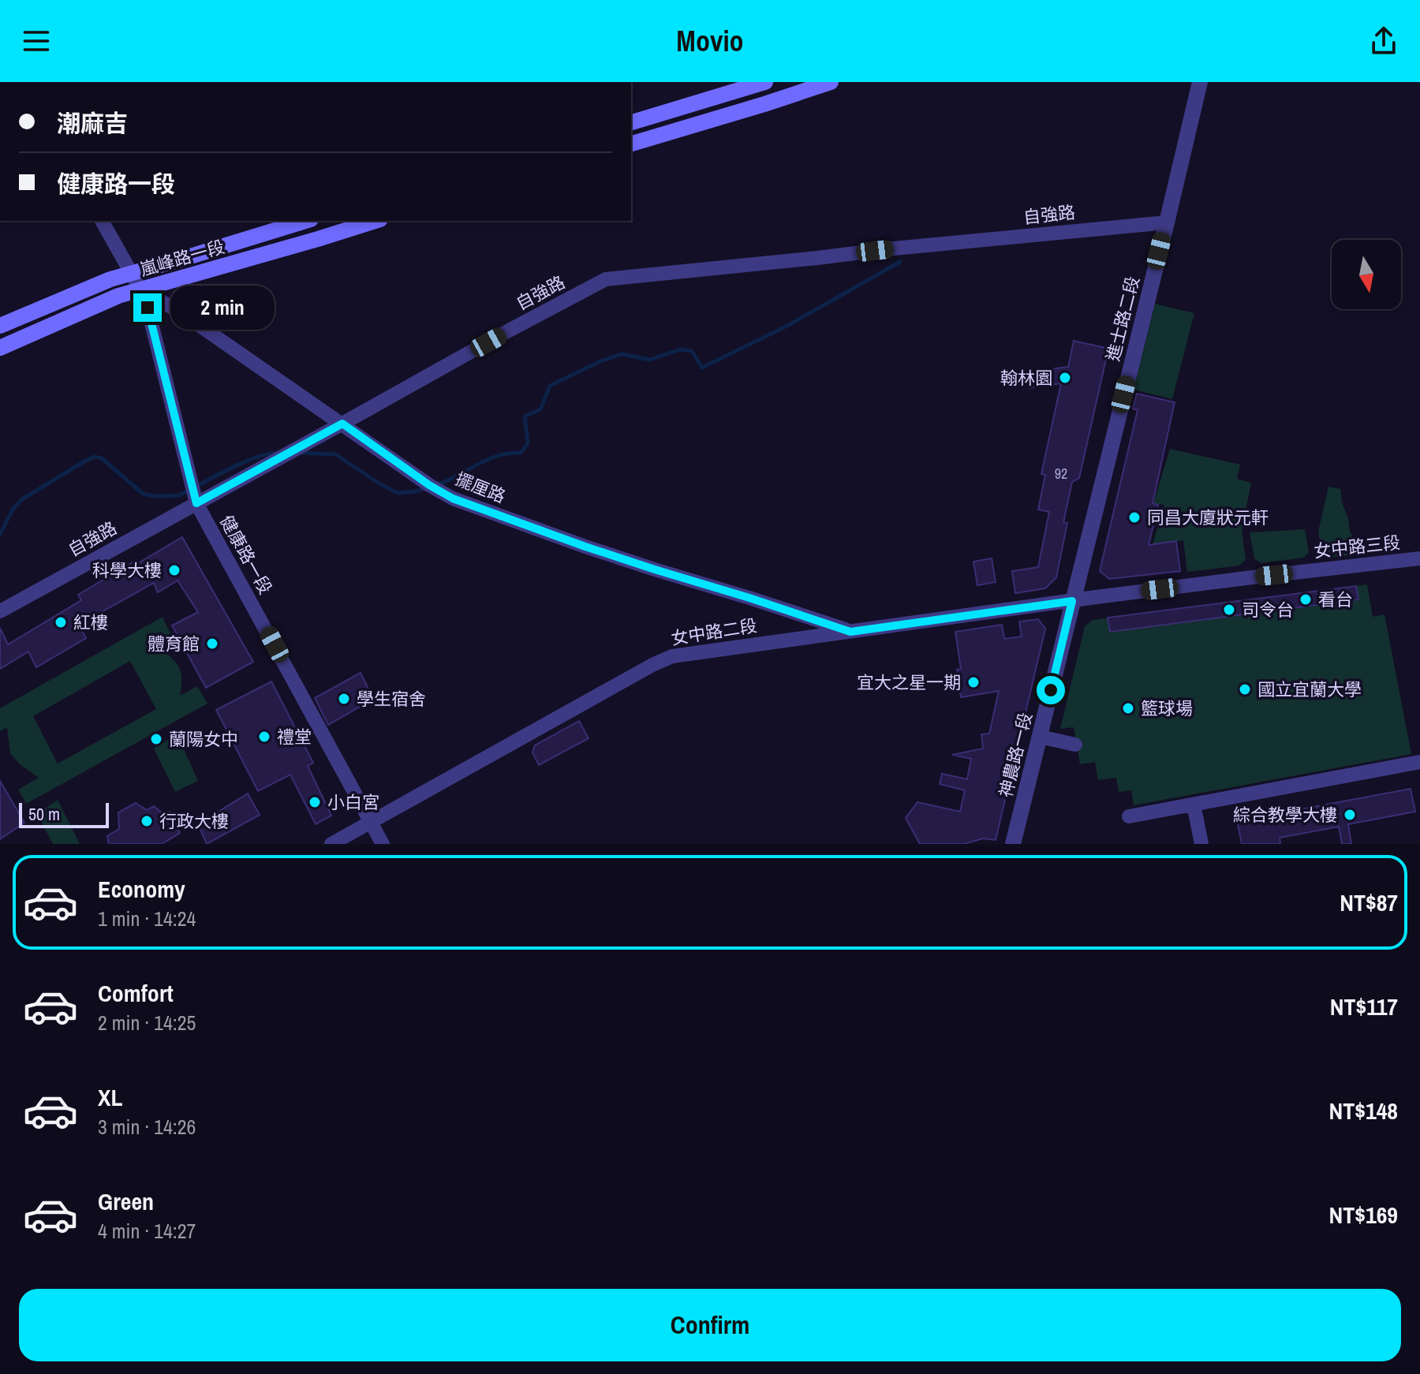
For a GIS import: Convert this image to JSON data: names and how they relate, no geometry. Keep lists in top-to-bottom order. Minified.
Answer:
{"streets":{"main road":["嵐峰路一段"],"street":["自強路","進士路二段","擺厘路","女中路三段","健康路一段","女中路二段","神農路一段"]},"crossings":[["自強路","進士路二段"],["自強路","擺厘路"],["自強路","健康路一段"],["嵐峰路一段","擺厘路"],["嵐峰路一段","健康路一段"],["進士路二段","女中路三段"],["進士路二段","女中路二段"],["進士路二段","神農路一段"],["擺厘路","健康路一段"],["擺厘路","女中路二段"],["女中路三段","女中路二段"],["女中路三段","神農路一段"],["健康路一段","女中路二段"],["女中路二段","神農路一段"]],"places":["翰林園","同昌大廈狀元軒","科學大樓","看台","司令台","紅樓","體育館","宜大之星一期","國立宜蘭大學","學生宿舍","籃球場","禮堂","蘭陽女中","小白宮","綜合教學大樓","行政大樓"],"house_numbers":["92"],"scale_bar":"50 m","north":"bottom","page":{"header":"Movio","banner":["潮麻吉","健康路一段"],"bubble":"2 min","scale":"50 m","list":[{"name":"Economy","note":"1 min · 14:24","value":"NT$87"},{"name":"Comfort","note":"2 min · 14:25","value":"NT$117"},{"name":"XL","note":"3 min · 14:26","value":"NT$148"},{"name":"Green","note":"4 min · 14:27","value":"NT$169"}],"buttons":"Confirm"}}
